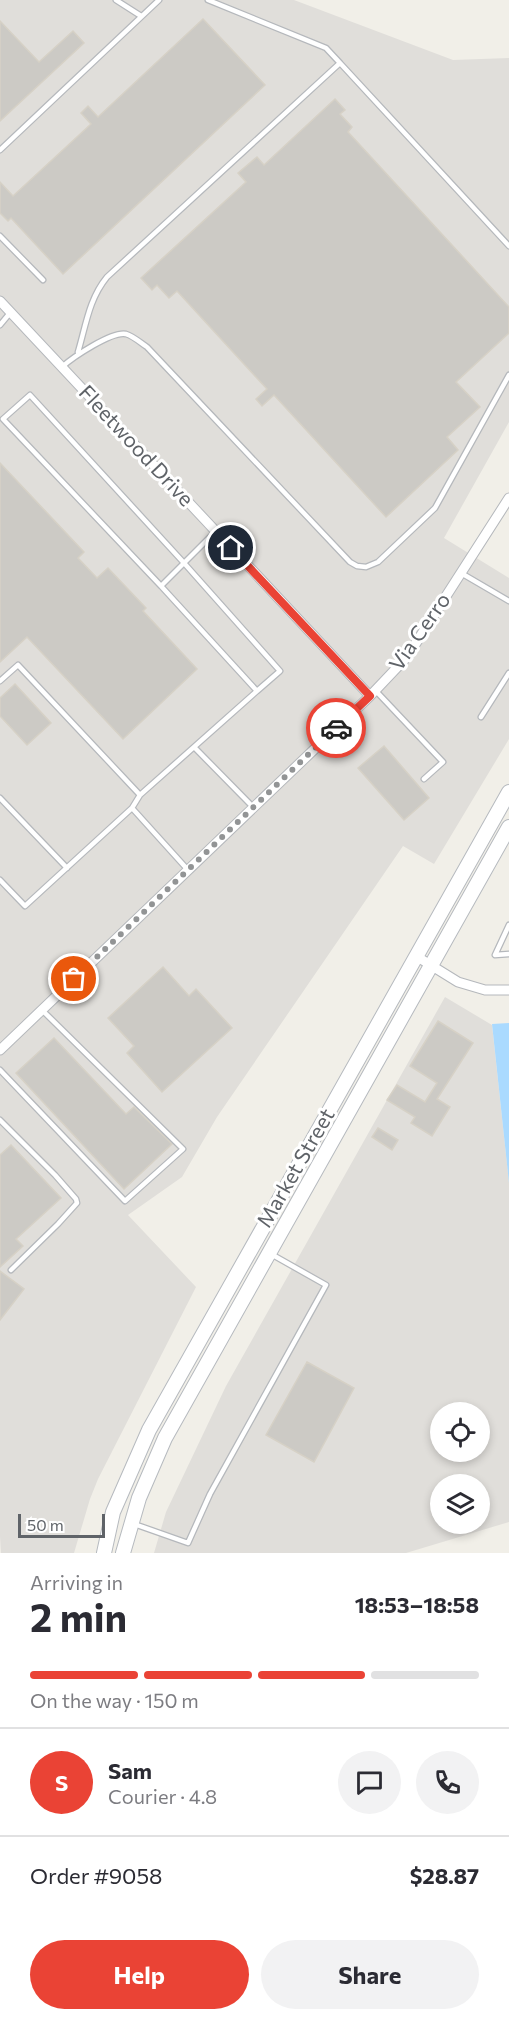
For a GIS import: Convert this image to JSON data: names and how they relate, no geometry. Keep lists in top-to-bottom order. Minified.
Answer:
{"streets":{"main road":["Market Street"],"street":["Fleetwood Drive","Via Cerro"]},"crossings":[["Fleetwood Drive","Via Cerro"]],"scale_bar":"50 m","page":{"scale":"50 m","heading":["2 min","Arriving in","18:53–18:58"],"panel":["Sam","Courier · 4.8","Order #9058","$28.87"],"bar":"On the way · 150 m","round":"S","buttons":["Help","Share"]}}
